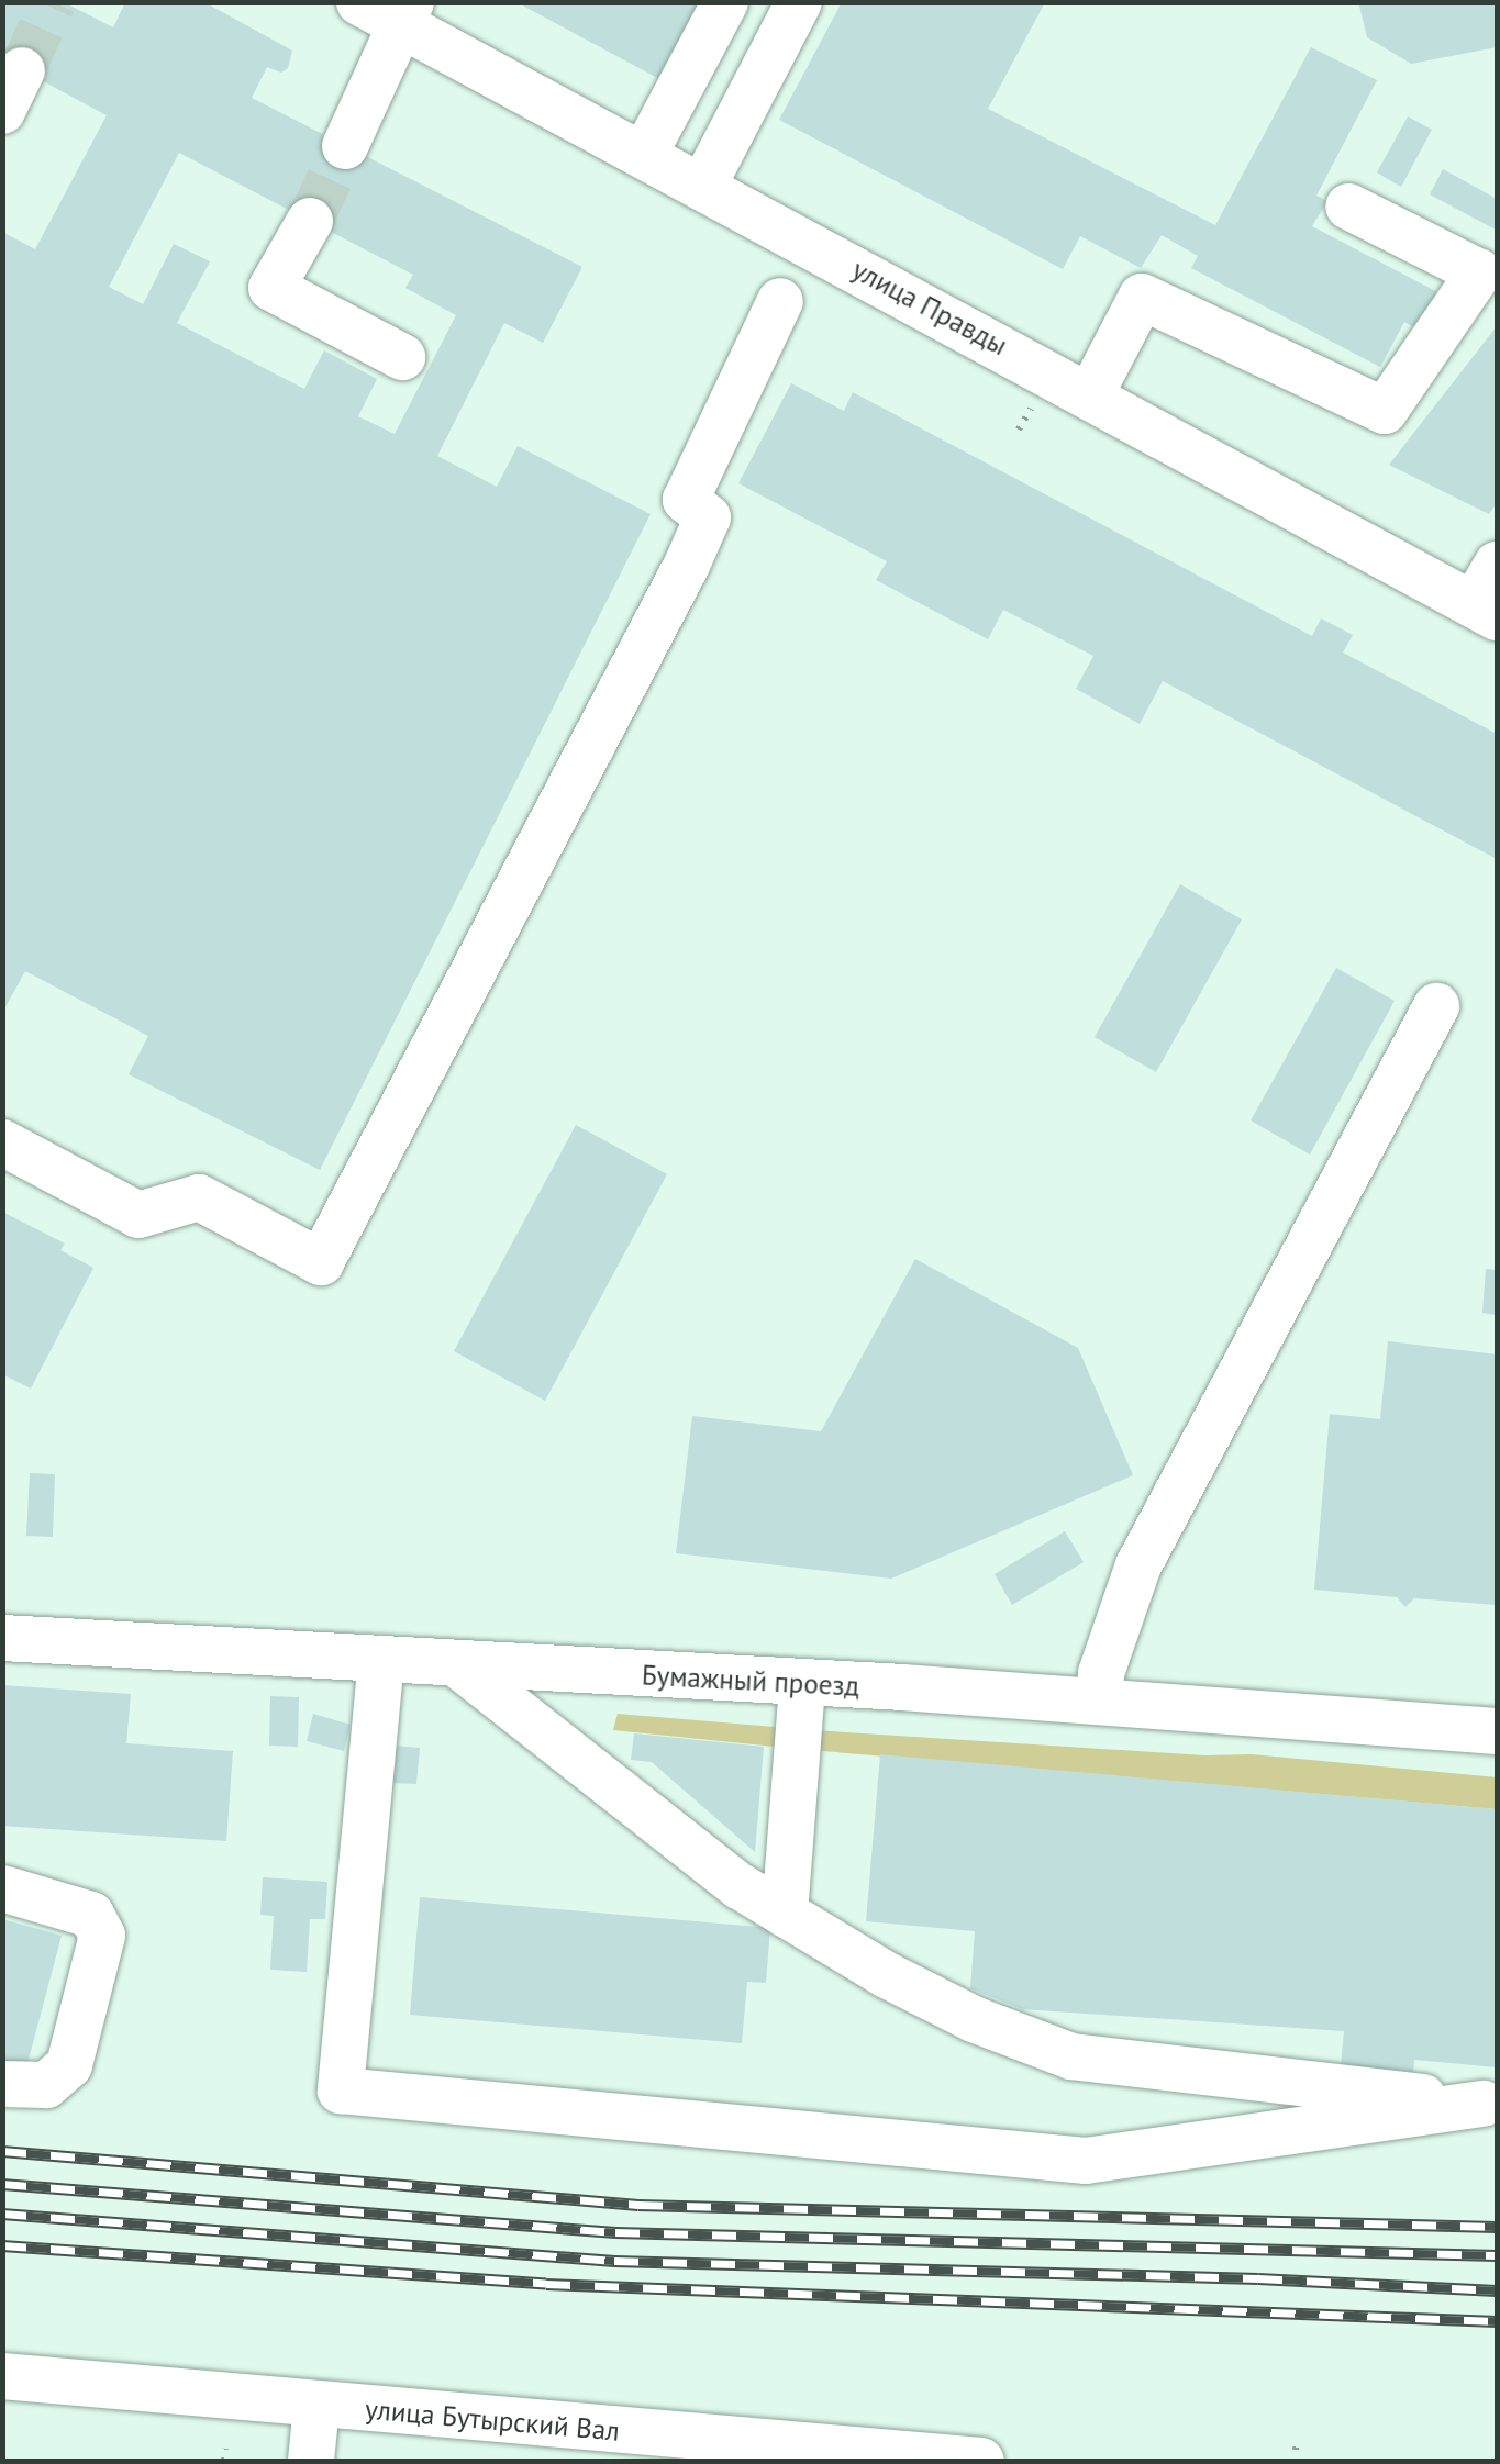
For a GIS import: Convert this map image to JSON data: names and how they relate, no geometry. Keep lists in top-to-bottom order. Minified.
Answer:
{"streets":{"street":["улица Правды","Бумажный проезд","улица Бутырский Вал"]}}
